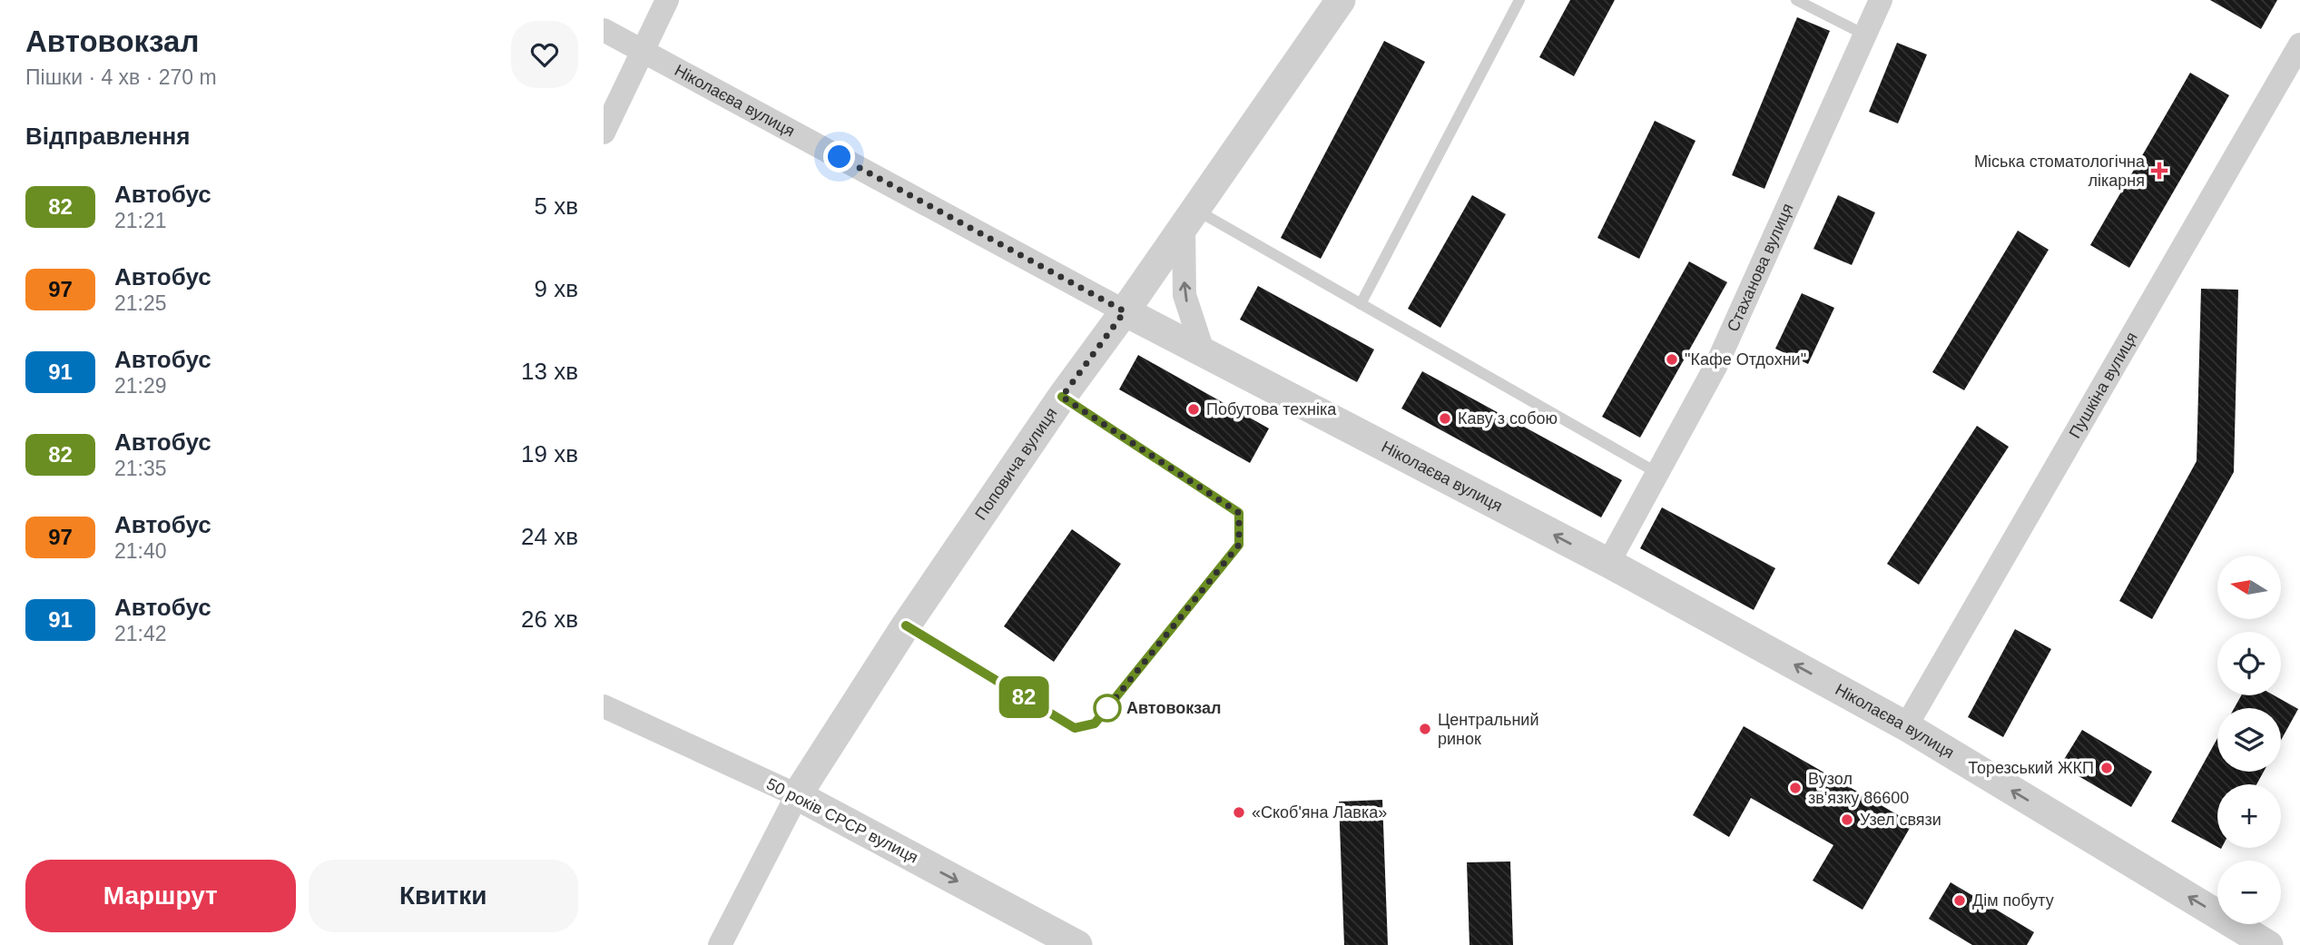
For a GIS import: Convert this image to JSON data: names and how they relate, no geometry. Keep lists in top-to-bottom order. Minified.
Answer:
{"streets":{"street":["Ніколаєва вулиця","Стаханова вулиця","Пушкіна вулиця","Поповича вулиця","50 років СРСР вулиця"]},"crossings":[["Ніколаєва вулиця","Стаханова вулиця"],["Ніколаєва вулиця","Пушкіна вулиця"],["Ніколаєва вулиця","Поповича вулиця"],["Поповича вулиця","50 років СРСР вулиця"]],"one_way":["Ніколаєва вулиця","50 років СРСР вулиця"],"places":{"health":["Міська стоматологічна лікарня"],"other":["\"Кафе Отдохни\"","Побутова техніка","Каву з собою","Автовокзал","Центральний ринок","Торезський ЖКП","Вузол зв'язку 86600","«Скоб'яна Лавка»","Узел связи","Дім побуту"]},"lines":["bus line 82"],"north":"left","page":{"heading":[["Автовокзал","Пішки · 4 хв · 270 m"],"Відправлення"],"on_map":"82","list":[{"mark":"82","name":"Автобус","note":"21:21","value":"5 хв"},{"mark":"97","name":"Автобус","note":"21:25","value":"9 хв"},{"mark":"91","name":"Автобус","note":"21:29","value":"13 хв"},{"mark":"82","name":"Автобус","note":"21:35","value":"19 хв"},{"mark":"97","name":"Автобус","note":"21:40","value":"24 хв"},{"mark":"91","name":"Автобус","note":"21:42","value":"26 хв"}],"map_buttons":["+","−"],"buttons":["Маршрут","Квитки"]}}
